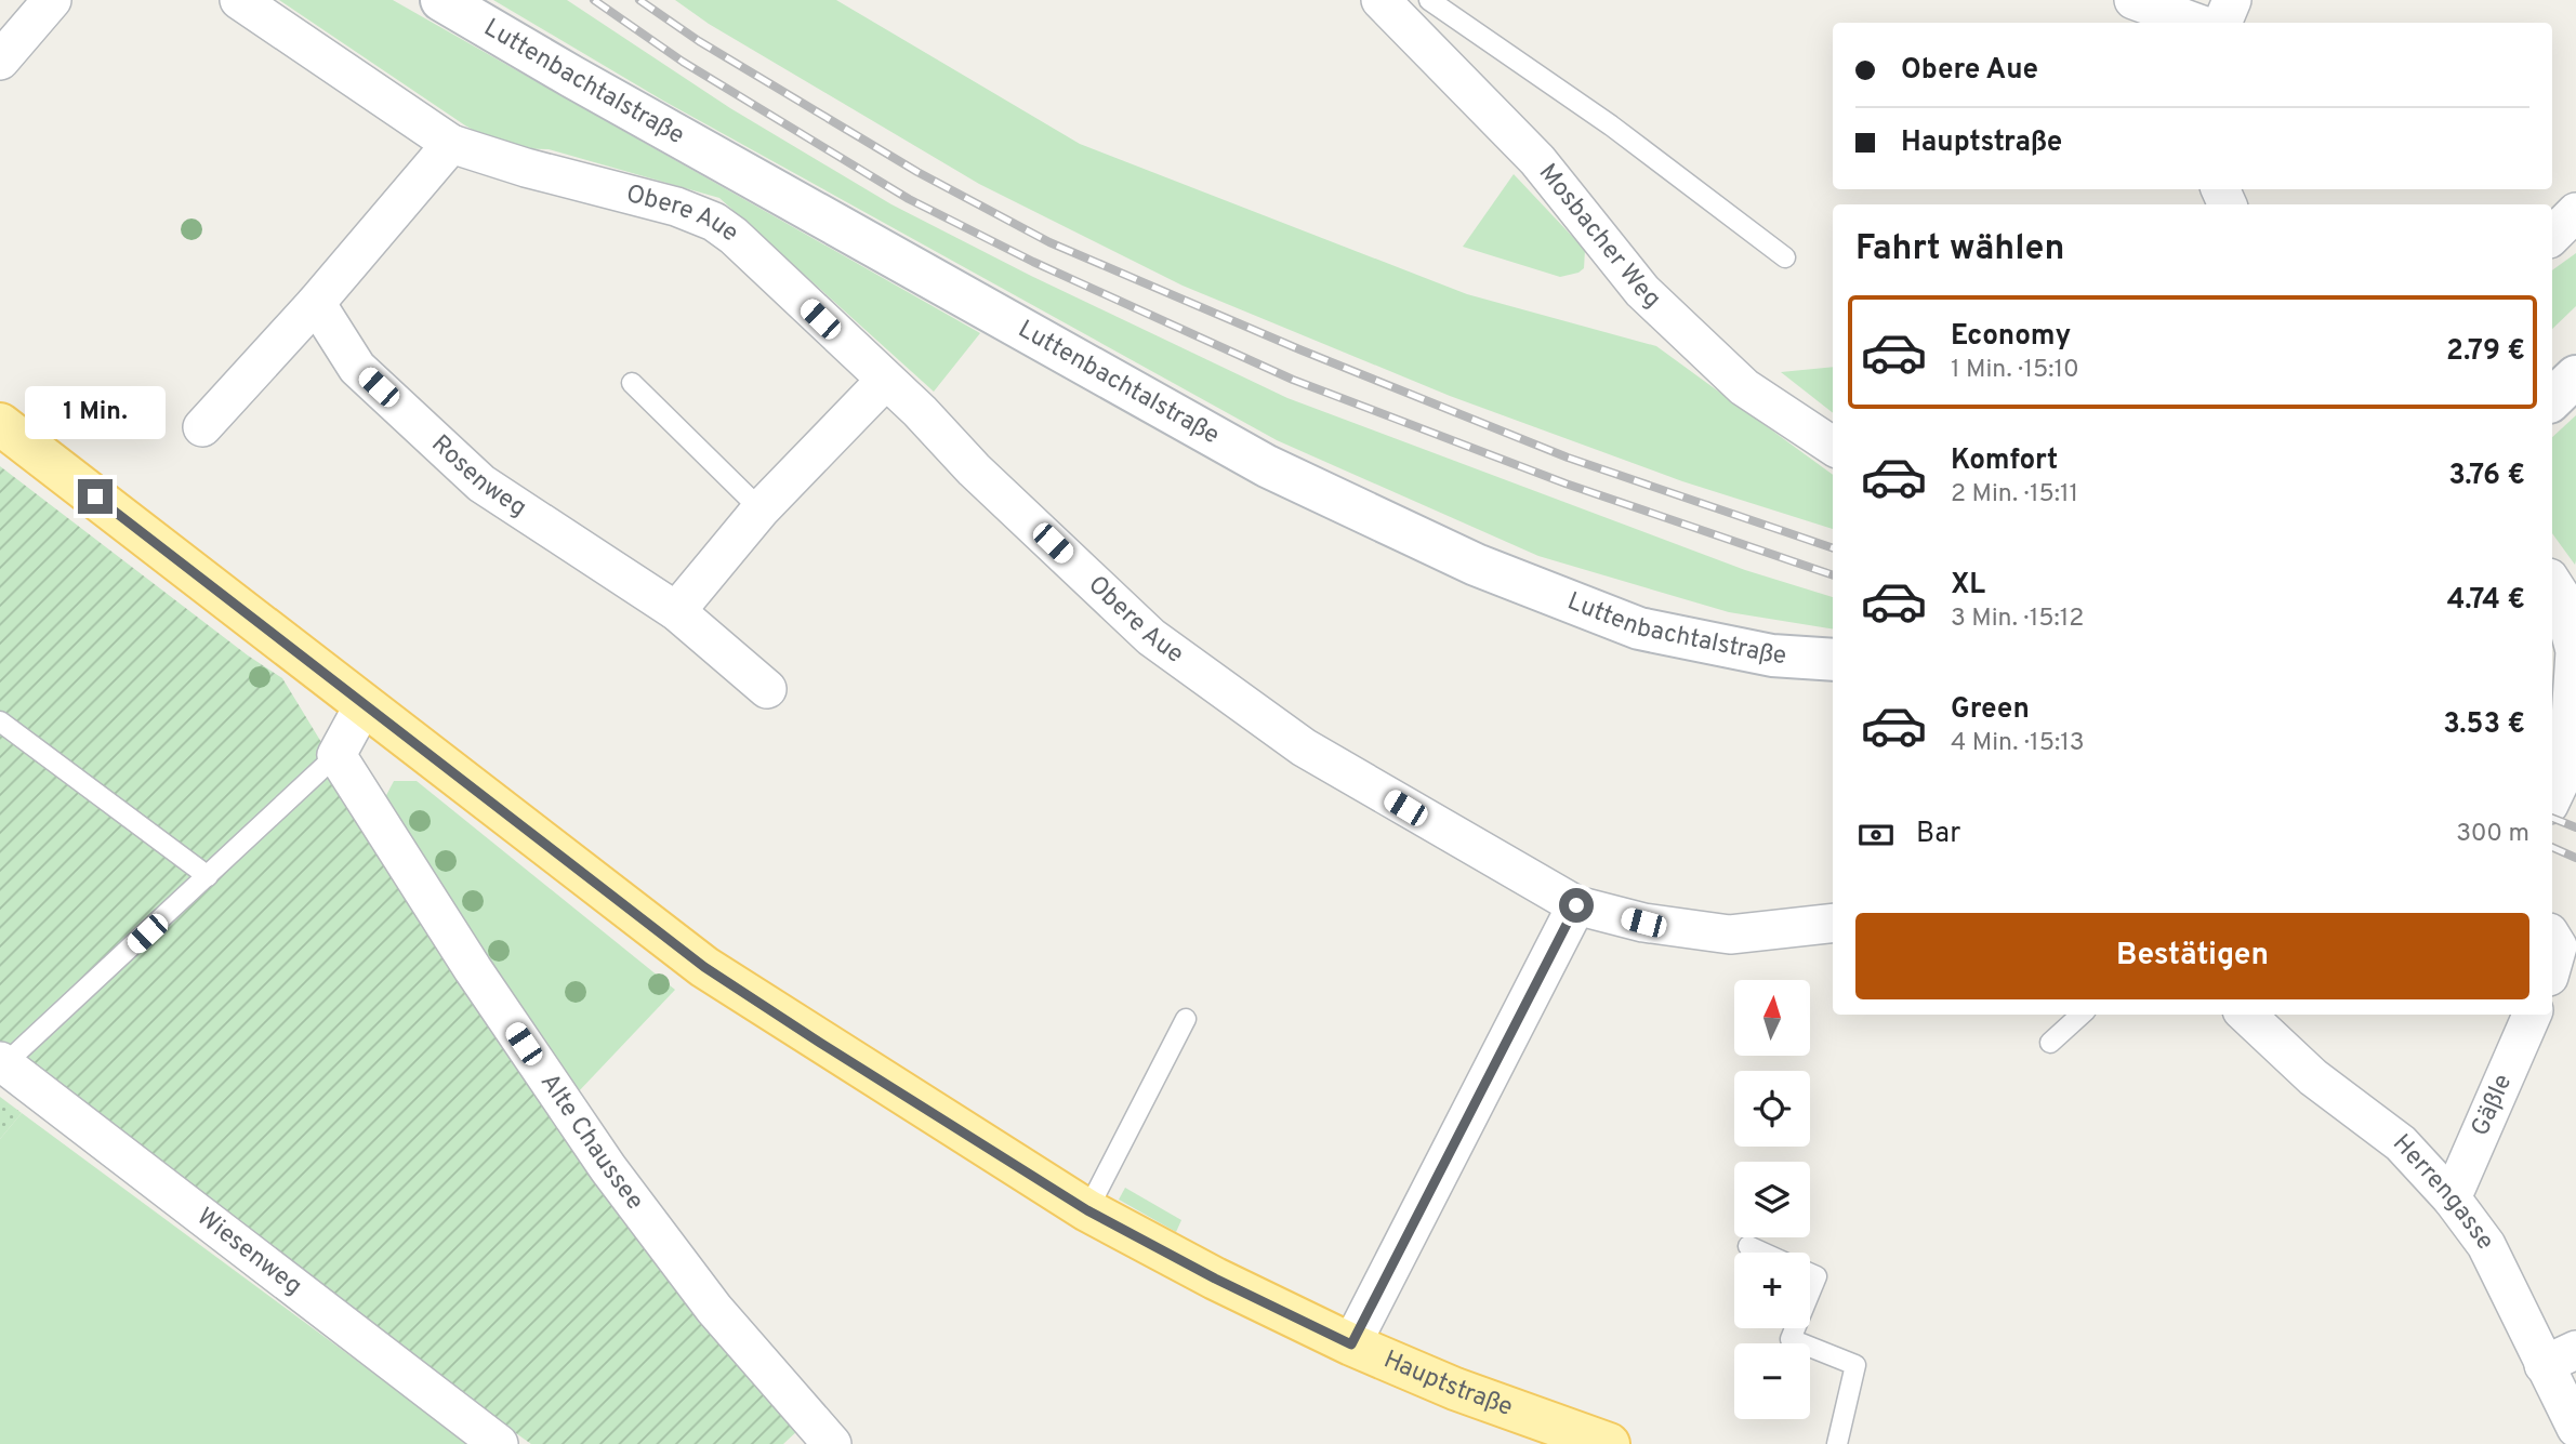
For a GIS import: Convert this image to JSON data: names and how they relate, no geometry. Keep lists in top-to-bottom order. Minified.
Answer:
{"streets":{"main road":["Hauptstraße"],"street":["Luttenbachtalstraße","Obere Aue","Mosbacher Weg","Rosenweg","Gäßle","Alte Chaussee","Herrengasse","Wiesenweg"]},"crossings":[["Gäßle","Herrengasse"]],"north":"top","page":{"banner":["Obere Aue","Hauptstraße"],"heading":"Fahrt wählen","list":[{"name":"Economy","note":"1 Min. · 15:10","value":"2.79 €"},{"name":"Komfort","note":"2 Min. · 15:11","value":"3.76 €"},{"name":"XL","note":"3 Min. · 15:12","value":"4.74 €"},{"name":"Green","note":"4 Min. · 15:13","value":"3.53 €"}],"bubble":"1 Min.","pay":["Bar","300 m"],"buttons":"Bestätigen","map_buttons":["+","−"]}}
